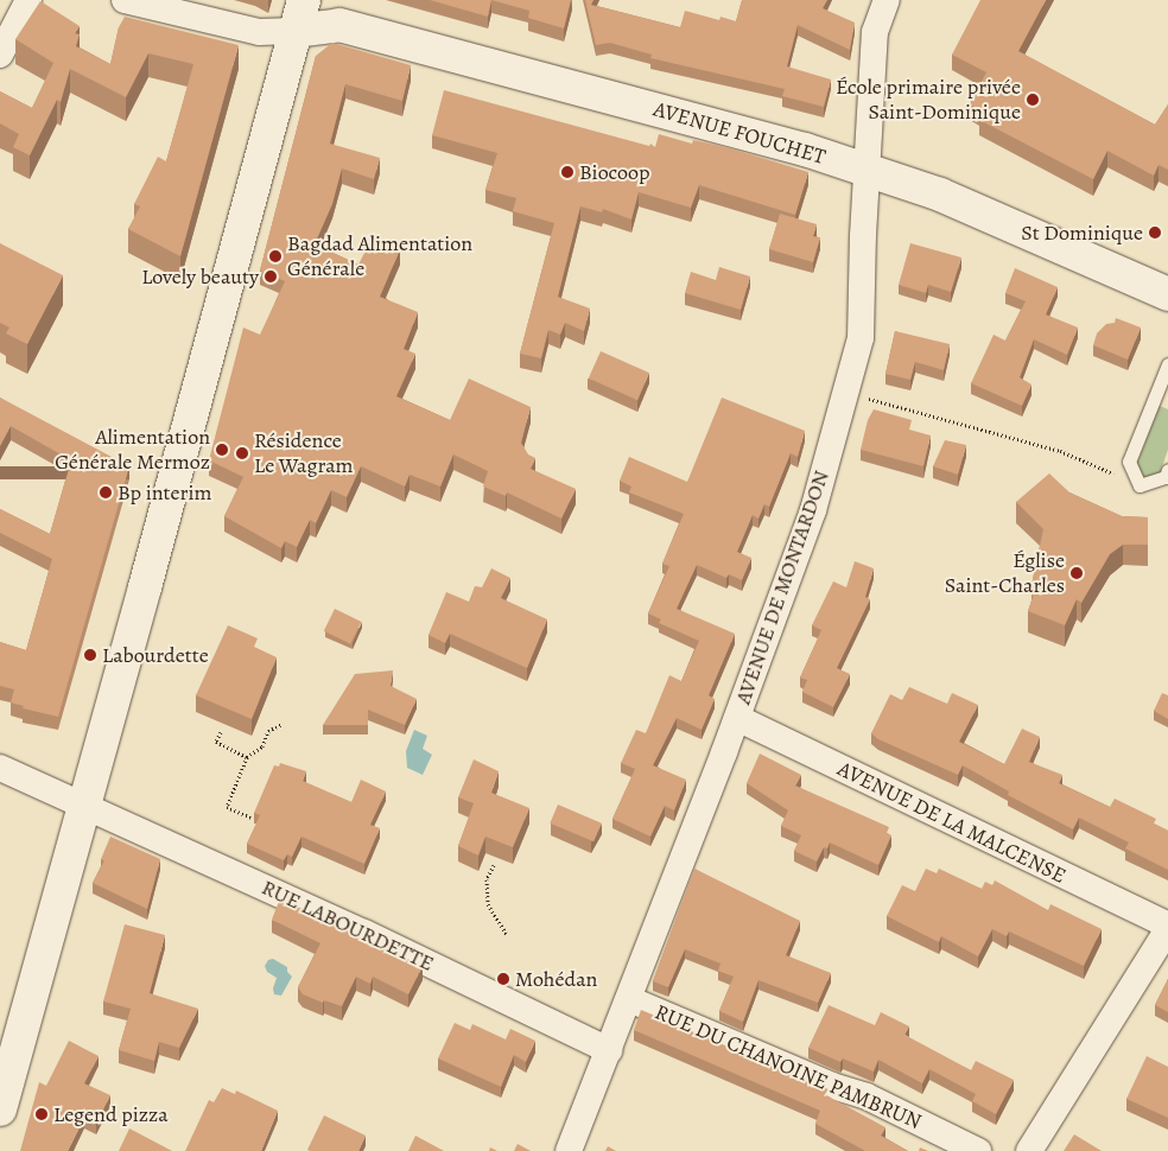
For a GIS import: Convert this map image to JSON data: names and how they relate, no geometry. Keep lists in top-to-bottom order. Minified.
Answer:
{"streets":{"main road":["AVENUE FOUCHET"],"street":["AVENUE DE MONTARDON","AVENUE DE LA MALCENSE","RUE LABOURDETTE","RUE DU CHANOINE PAMBRUN"]},"crossings":[["AVENUE FOUCHET","AVENUE DE MONTARDON"],["AVENUE DE MONTARDON","AVENUE DE LA MALCENSE"],["AVENUE DE MONTARDON","RUE LABOURDETTE"],["AVENUE DE MONTARDON","RUE DU CHANOINE PAMBRUN"]],"places":["École primaire privée Saint-Dominique","Biocoop","St Dominique","Bagdad Alimentation Générale","Lovely beauty","Alimentation Générale Mermoz","Résidence Le Wagram","Bp interim","Église Saint-Charles","Labourdette","Mohédan","Legend pizza"]}
